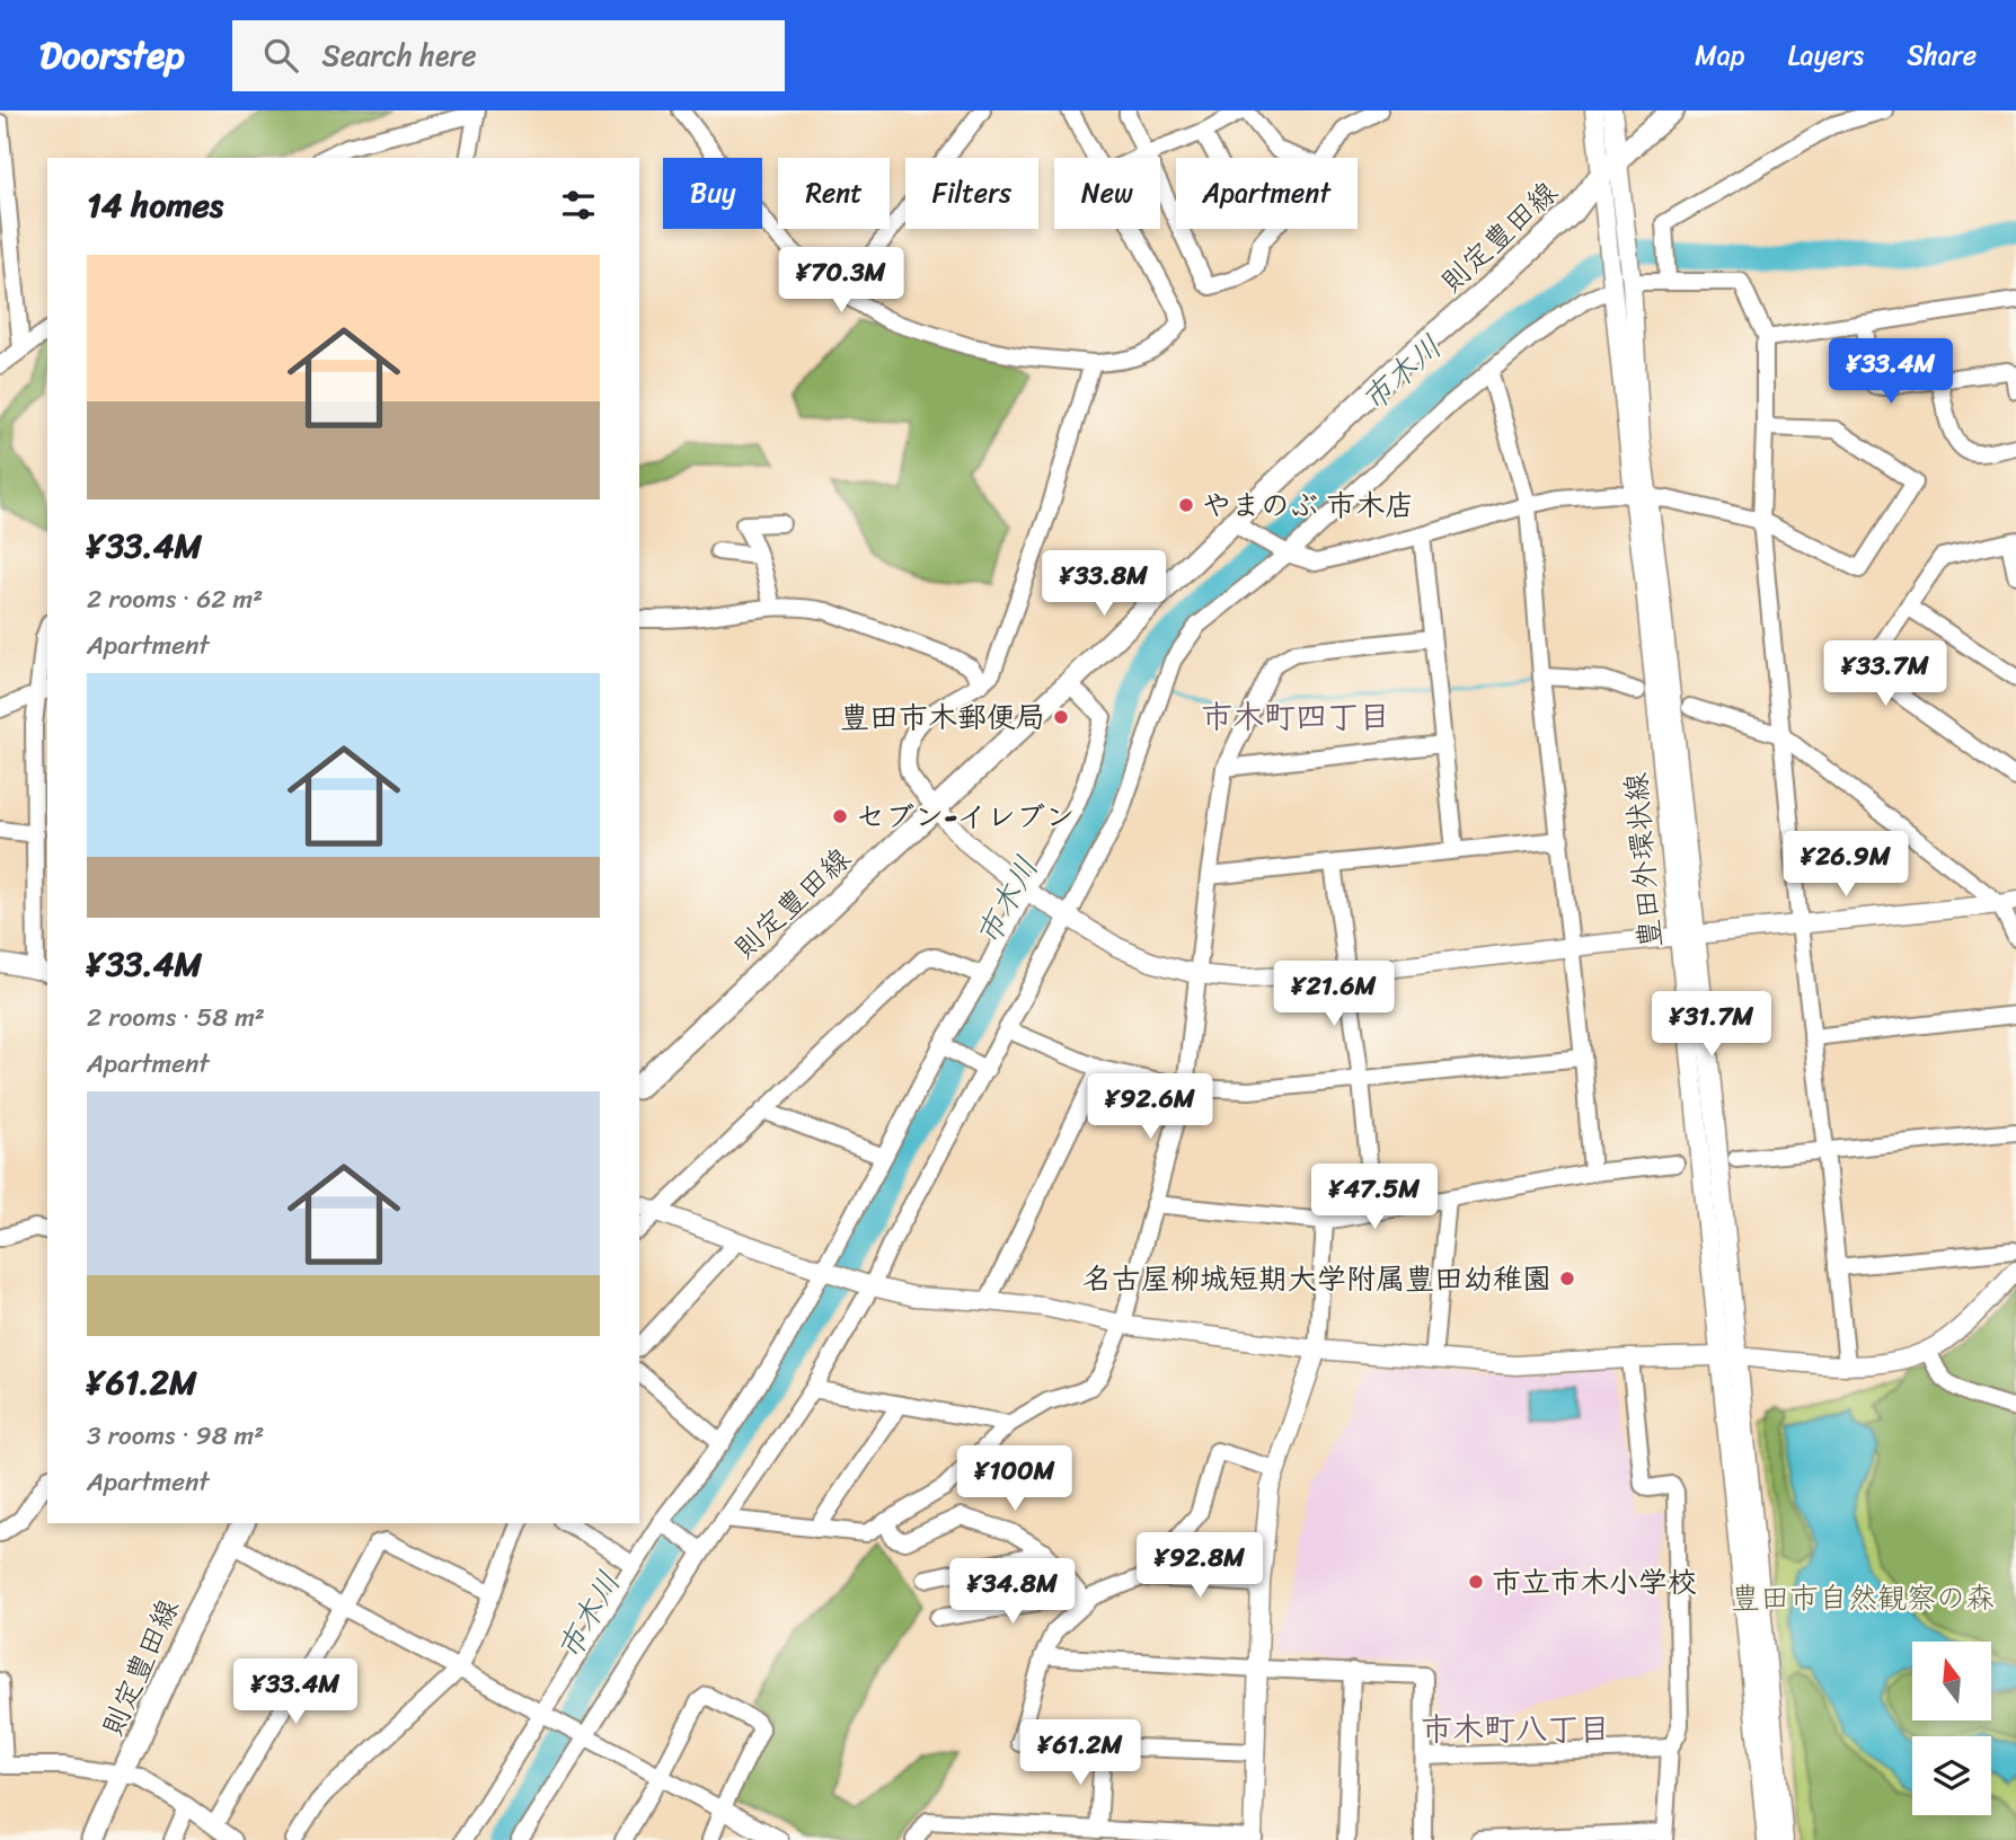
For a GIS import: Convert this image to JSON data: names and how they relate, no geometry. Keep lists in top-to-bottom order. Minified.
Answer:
{"streets":{"main road":["則定豊田線"],"street":["豊田外環状線"]},"crossings":[["則定豊田線","豊田外環状線"]],"districts":["市木町四丁目","市木町八丁目"],"water":["市木川"],"parks":["豊田市自然観察の森"],"places":["やまのぶ 市木店","豊田市木郵便局","セブン-イレブン","名古屋柳城短期大学附属豊田幼稚園","市立市木小学校"],"north":"top","page":{"header":"Doorstep","search":"Search here","nav":["Map","Layers","Share"],"chip":["Buy","Rent","Filters","New","Apartment"],"heading":"14 homes","price":["¥70.3M","¥33.4M","¥33.8M","¥33.7M","¥26.9M","¥21.6M","¥31.7M","¥92.6M","¥47.5M","¥100M","¥92.8M","¥34.8M","¥33.4M","¥61.2M"],"list":[{"name":"¥33.4M","note":"2 rooms · 62 m² · Apartment"},{"name":"¥33.4M","note":"2 rooms · 58 m² · Apartment"},{"name":"¥61.2M","note":"3 rooms · 98 m² · Apartment"}]}}
